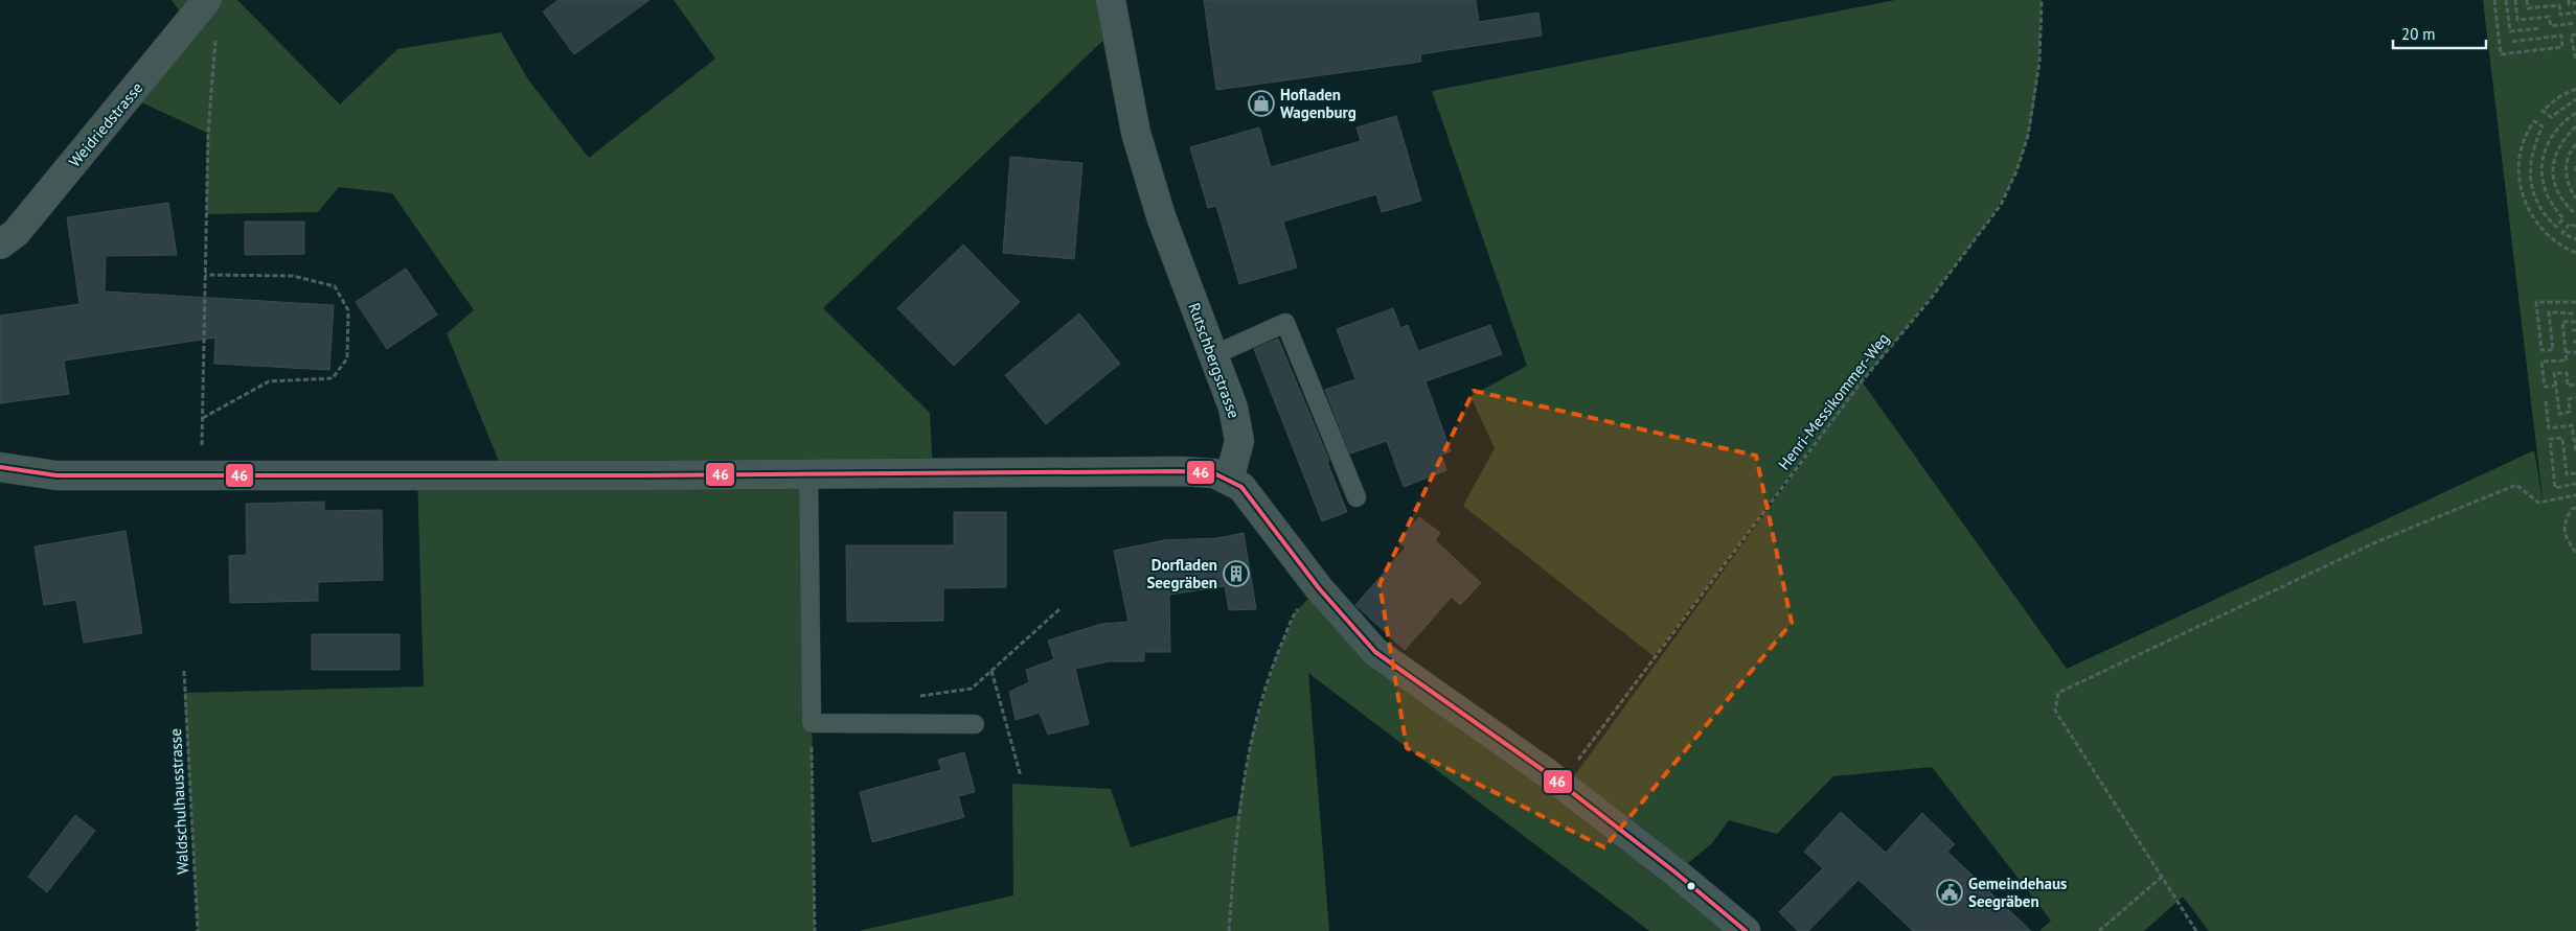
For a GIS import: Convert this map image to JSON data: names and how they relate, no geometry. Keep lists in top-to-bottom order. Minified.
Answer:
{"streets":{"street":["Weidriedstrasse","Rutschbergstrasse"],"path":["Henri-Messikommer-Weg","Waldschulhausstrasse"]},"places":{"shop":["Hofladen Wagenburg"],"building":["Dorfladen Seegräben"],"public building":["Gemeindehaus Seegräben"]},"lines":["transit line 46"],"scale_bar":"20 m"}
